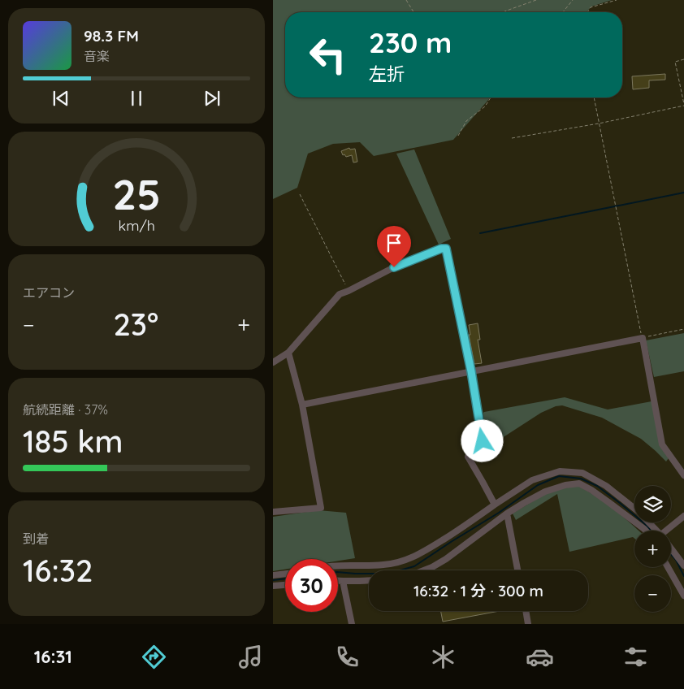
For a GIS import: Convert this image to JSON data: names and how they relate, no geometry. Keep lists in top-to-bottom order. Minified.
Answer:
{"page":{"turn":["230 m","左折"],"song":["98.3 FM","音楽"],"tile":["エアコン",["航続距離 · 37%","185 km"],["到着","16:32"]],"heat":["−","23°","+"],"map_buttons":["+","−"],"limit":"30","trip":"16:32 · 1 分 · 300 m","tabs":"16:31","gauge":["25","km/h"]}}
